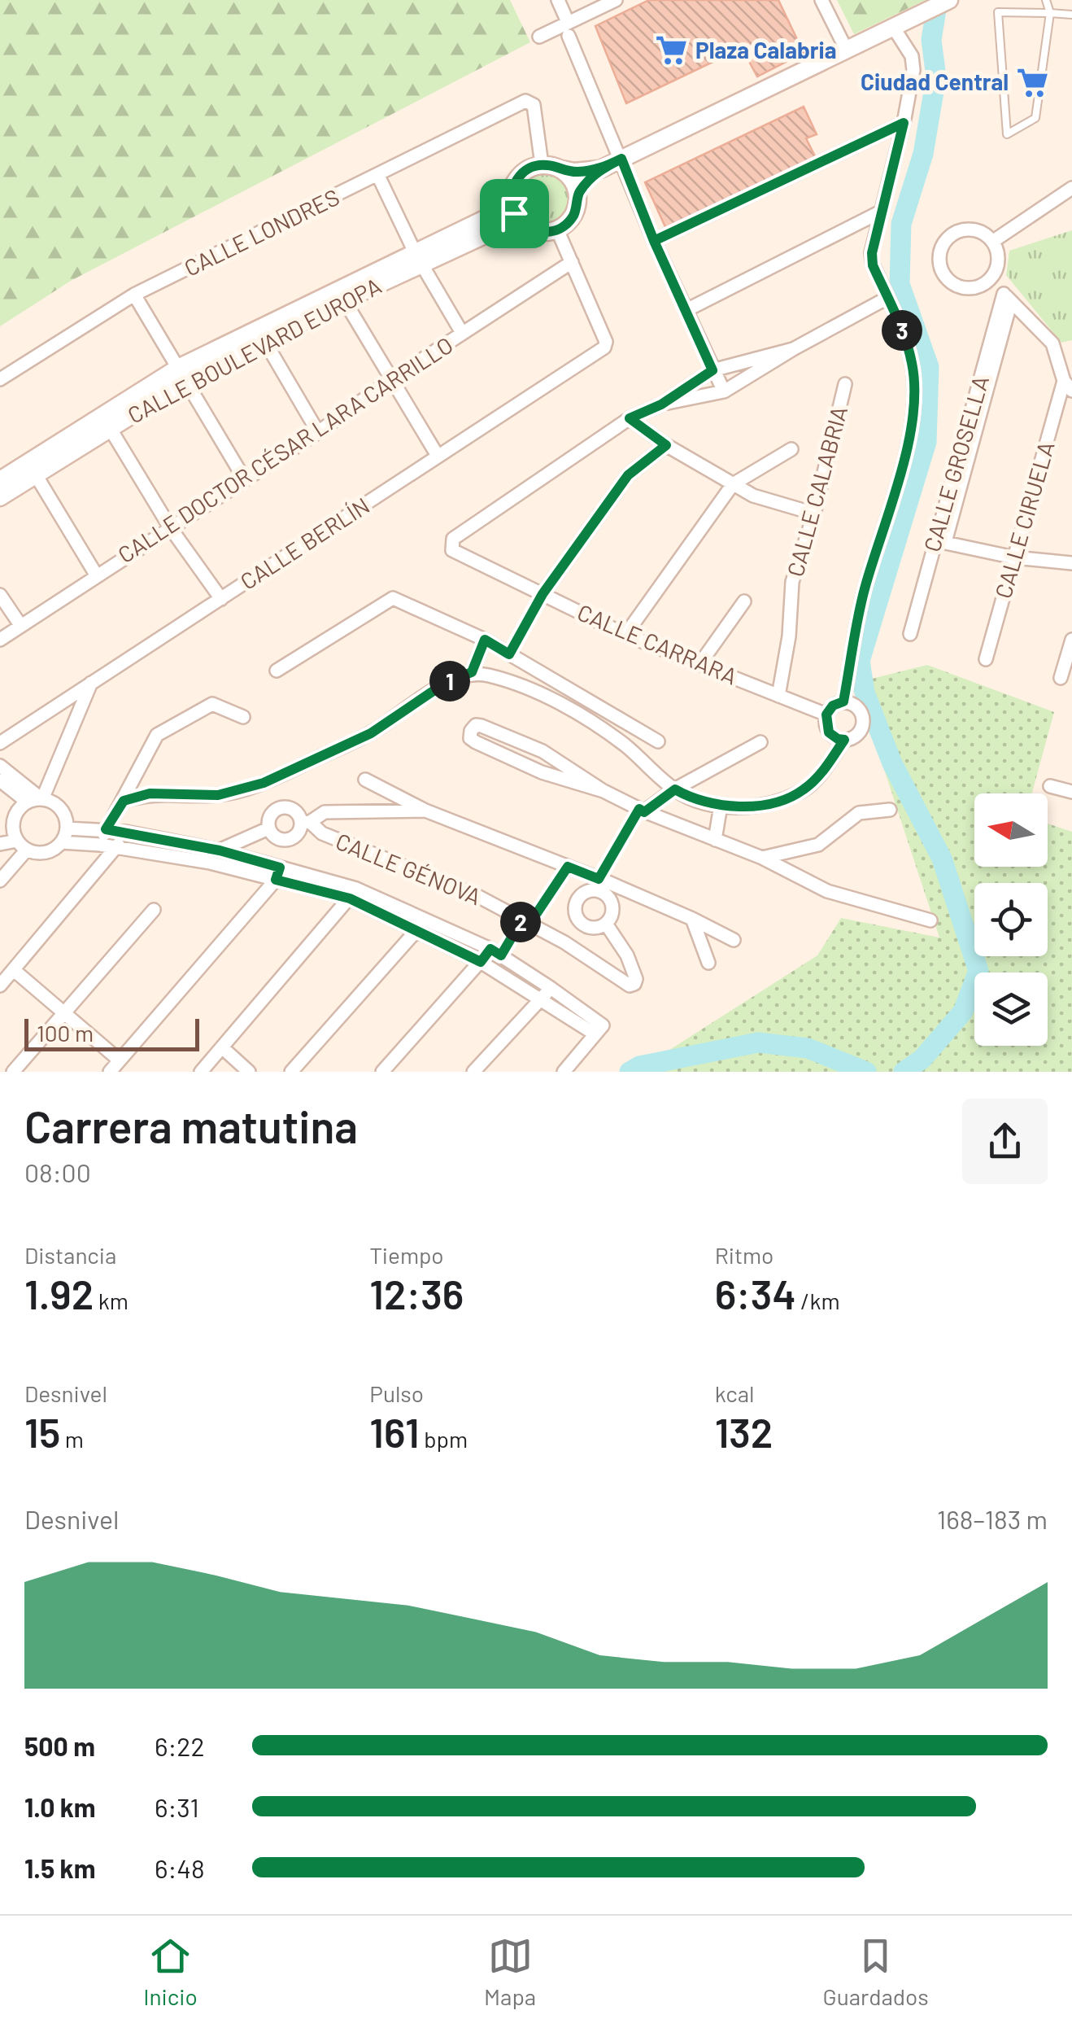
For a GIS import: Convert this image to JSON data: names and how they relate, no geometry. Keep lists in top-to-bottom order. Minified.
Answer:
{"streets":{"main road":["CALLE BOULEVARD EUROPA"],"street":["CALLE LONDRES","CALLE DOCTOR CÉSAR LARA CARRILLO","CALLE GROSELLA","CALLE CALABRIA","CALLE CIRUELA","CALLE BERLÍN","CALLE CARRARA","CALLE GÉNOVA"]},"crossings":[["CALLE LONDRES","CALLE BOULEVARD EUROPA"],["CALLE DOCTOR CÉSAR LARA CARRILLO","CALLE BERLÍN"],["CALLE CALABRIA","CALLE CARRARA"]],"places":{"supermarket":["Plaza Calabria","Ciudad Central"]},"scale_bar":"100 m","north":"left","page":{"pins":["3","1","2"],"scale":"100 m","heading":["Carrera matutina","08:00"],"stats":[["Distancia","1.92 km"],["Tiempo","12:36"],["Ritmo","6:34 /km"],["Desnivel","15 m"],["Pulso","161 bpm"],["kcal","132"]],"chart":["Desnivel","168–183 m"],"list":[{"name":"500 m","note":"6:22"},{"name":"1.0 km","note":"6:31"},{"name":"1.5 km","note":"6:48"}],"tabs":["Inicio","Mapa","Guardados"]}}
